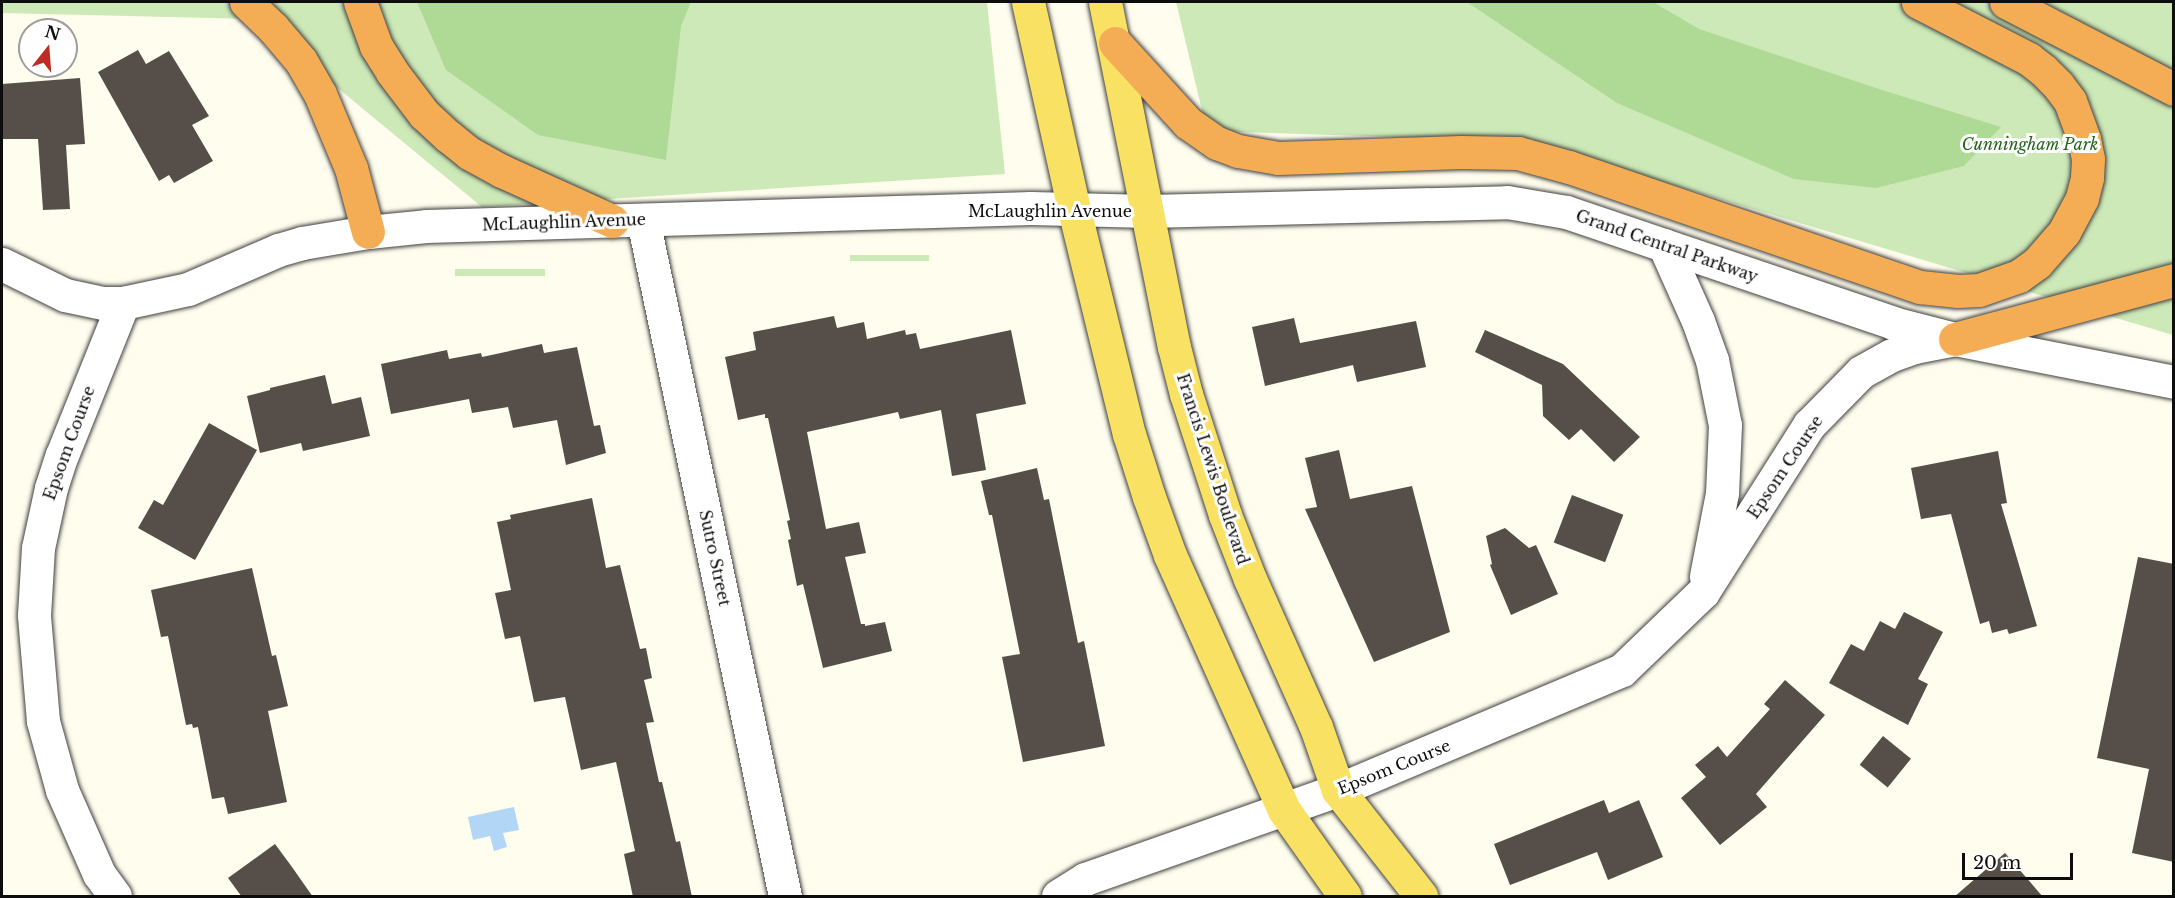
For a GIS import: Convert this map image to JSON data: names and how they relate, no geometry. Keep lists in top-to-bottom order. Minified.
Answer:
{"streets":{"main road":["Francis Lewis Boulevard"],"street":["McLaughlin Avenue","Grand Central Parkway","Epsom Course","Sutro Street"]},"crossings":[["McLaughlin Avenue","Grand Central Parkway"],["McLaughlin Avenue","Epsom Course"],["McLaughlin Avenue","Francis Lewis Boulevard"],["McLaughlin Avenue","Sutro Street"],["Grand Central Parkway","Epsom Course"],["Grand Central Parkway","Francis Lewis Boulevard"],["Epsom Course","Francis Lewis Boulevard"]],"parks":["Cunningham Park"],"scale_bar":"20 m","north":"top"}
